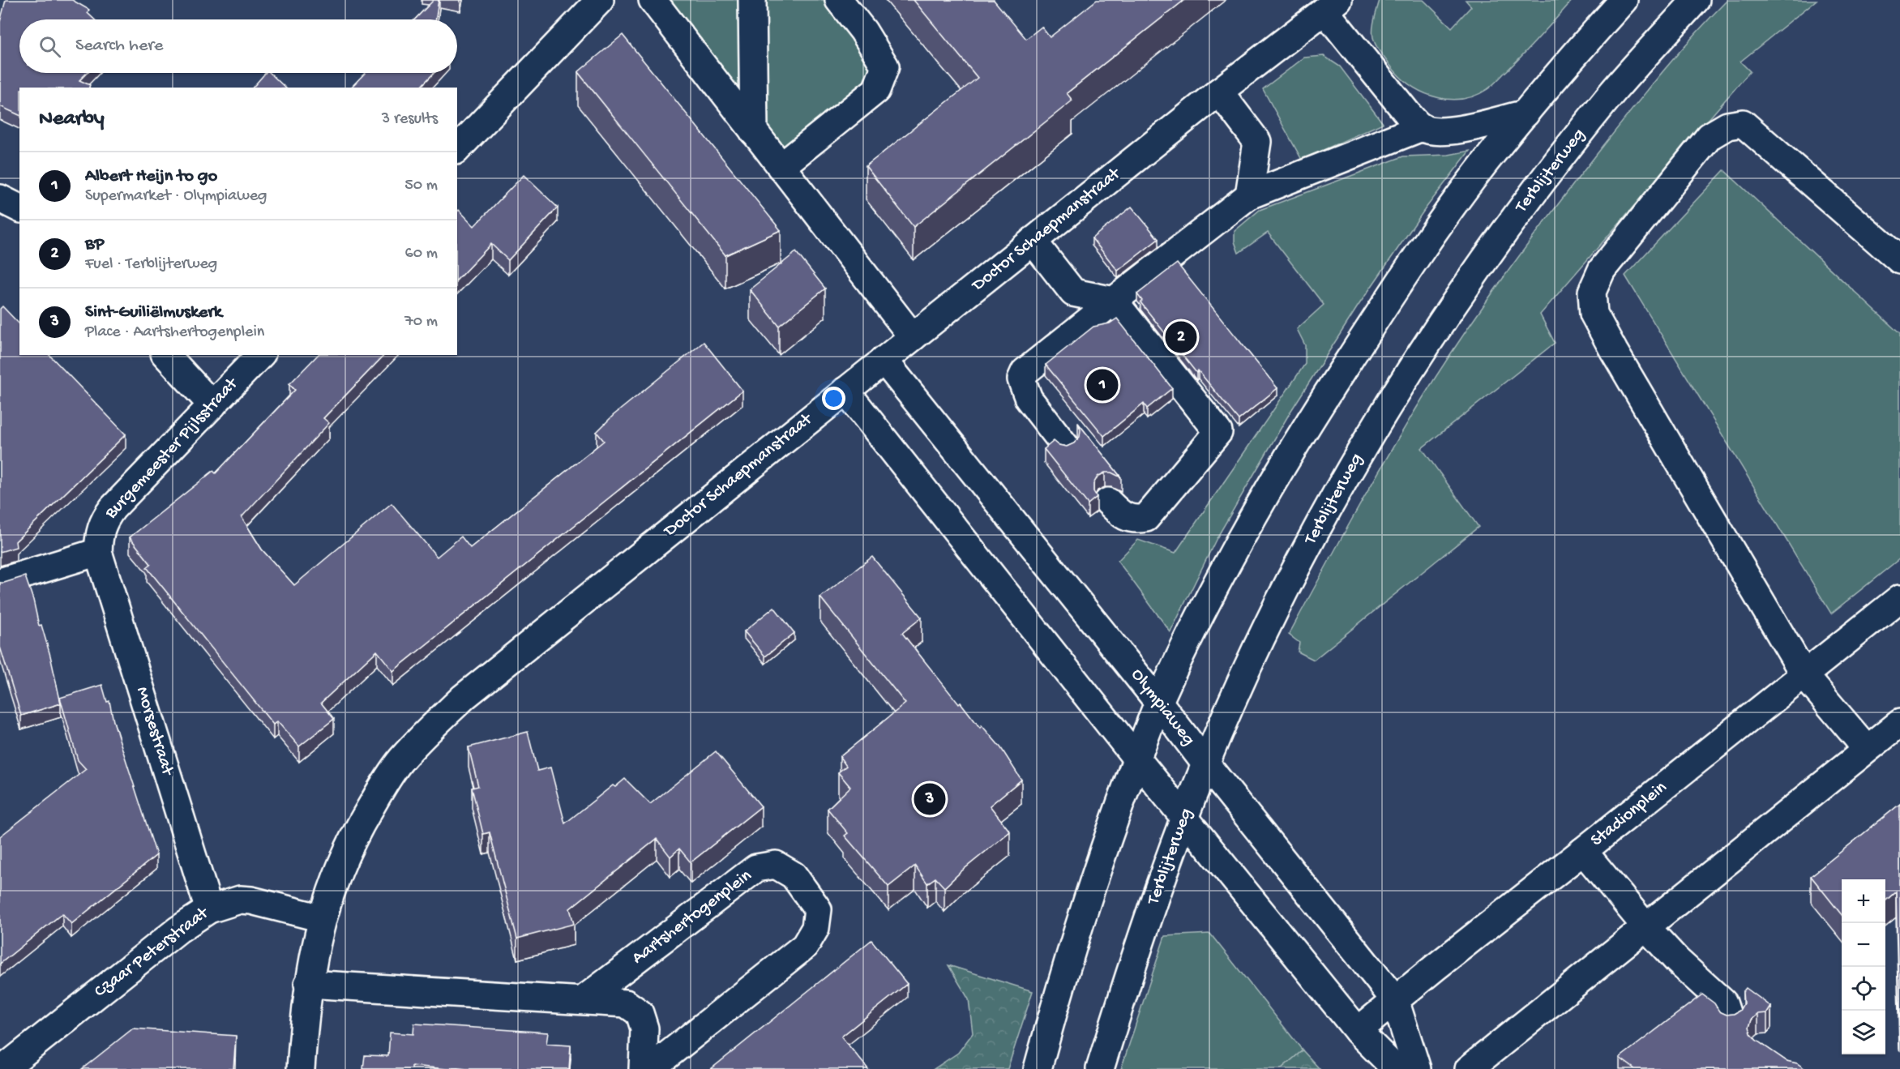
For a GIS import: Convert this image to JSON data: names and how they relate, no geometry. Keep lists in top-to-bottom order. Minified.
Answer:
{"streets":{"street":["Terblijterweg","Doctor Schaepmanstraat","Burgemeester Pijlsstraat","Olympiaweg","Morsestraat","Stadionplein","Aartshertogenplein","Czaar Peterstraat"]},"crossings":[["Terblijterweg","Olympiaweg"],["Doctor Schaepmanstraat","Olympiaweg"],["Doctor Schaepmanstraat","Czaar Peterstraat"],["Burgemeester Pijlsstraat","Morsestraat"],["Olympiaweg","Stadionplein"],["Morsestraat","Czaar Peterstraat"]],"page":{"search":"Search here","heading":["Nearby","3 results"],"list":[{"mark":"1","name":"Albert Heijn to go","note":"Supermarket · Olympiaweg","value":"50 m"},{"mark":"2","name":"BP","note":"Fuel · Terblijterweg","value":"60 m"},{"mark":"3","name":"Sint-Guiliëlmuskerk","note":"Place · Aartshertogenplein","value":"70 m"}],"pins":["2","1","3"],"map_buttons":["+","−"]}}
